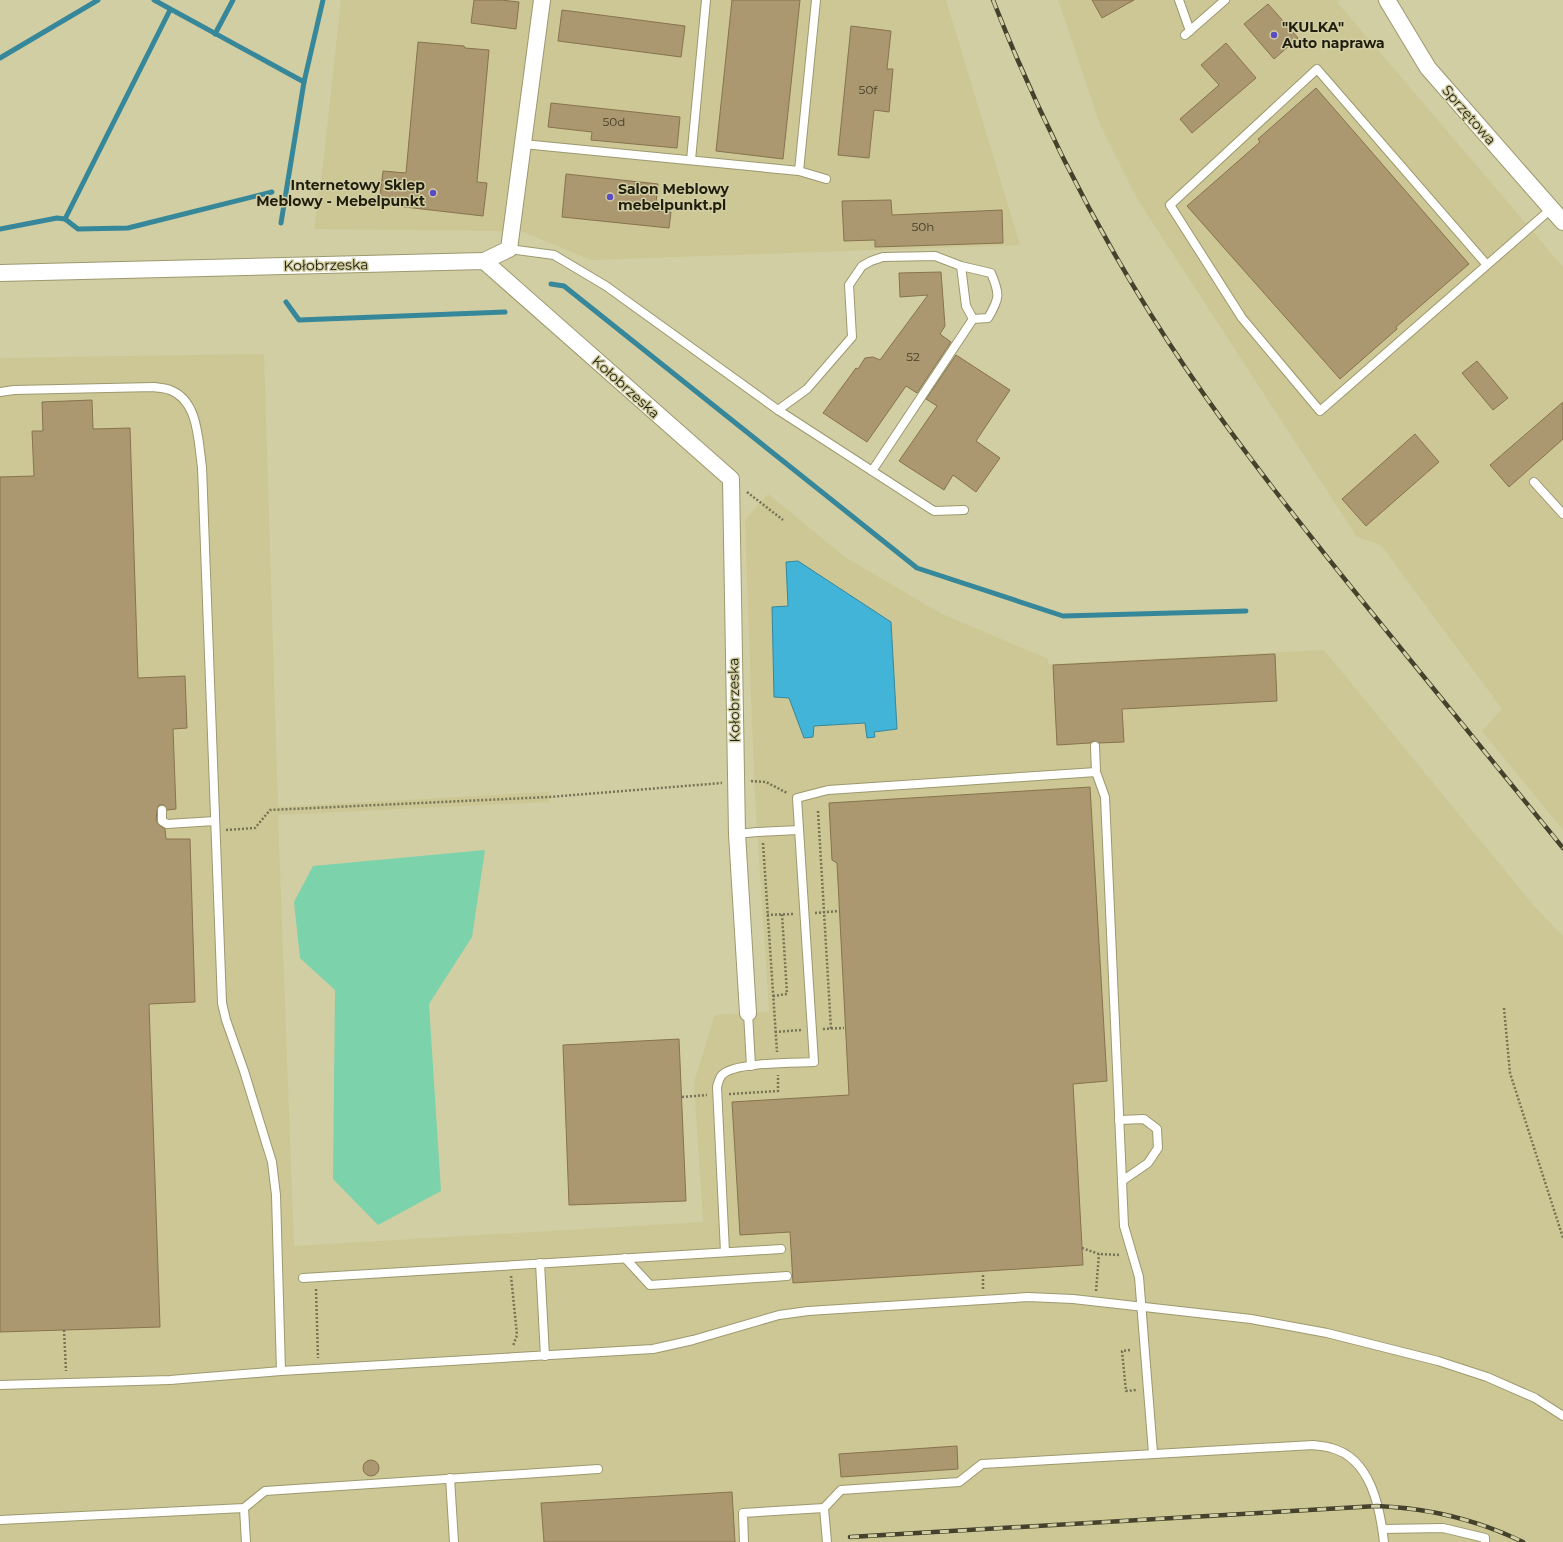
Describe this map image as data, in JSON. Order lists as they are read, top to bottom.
{
  "streets": {
    "street": ["Sprzętowa", "Kołobrzeska"]
  },
  "places": ["\"KULKA\" Auto naprawa", "Internetowy Sklep Meblowy - Mebelpunkt", "Salon Meblowy mebelpunkt.pl"],
  "house_numbers": [
    "50f",
    "50d",
    "50h",
    "52"
  ]
}
